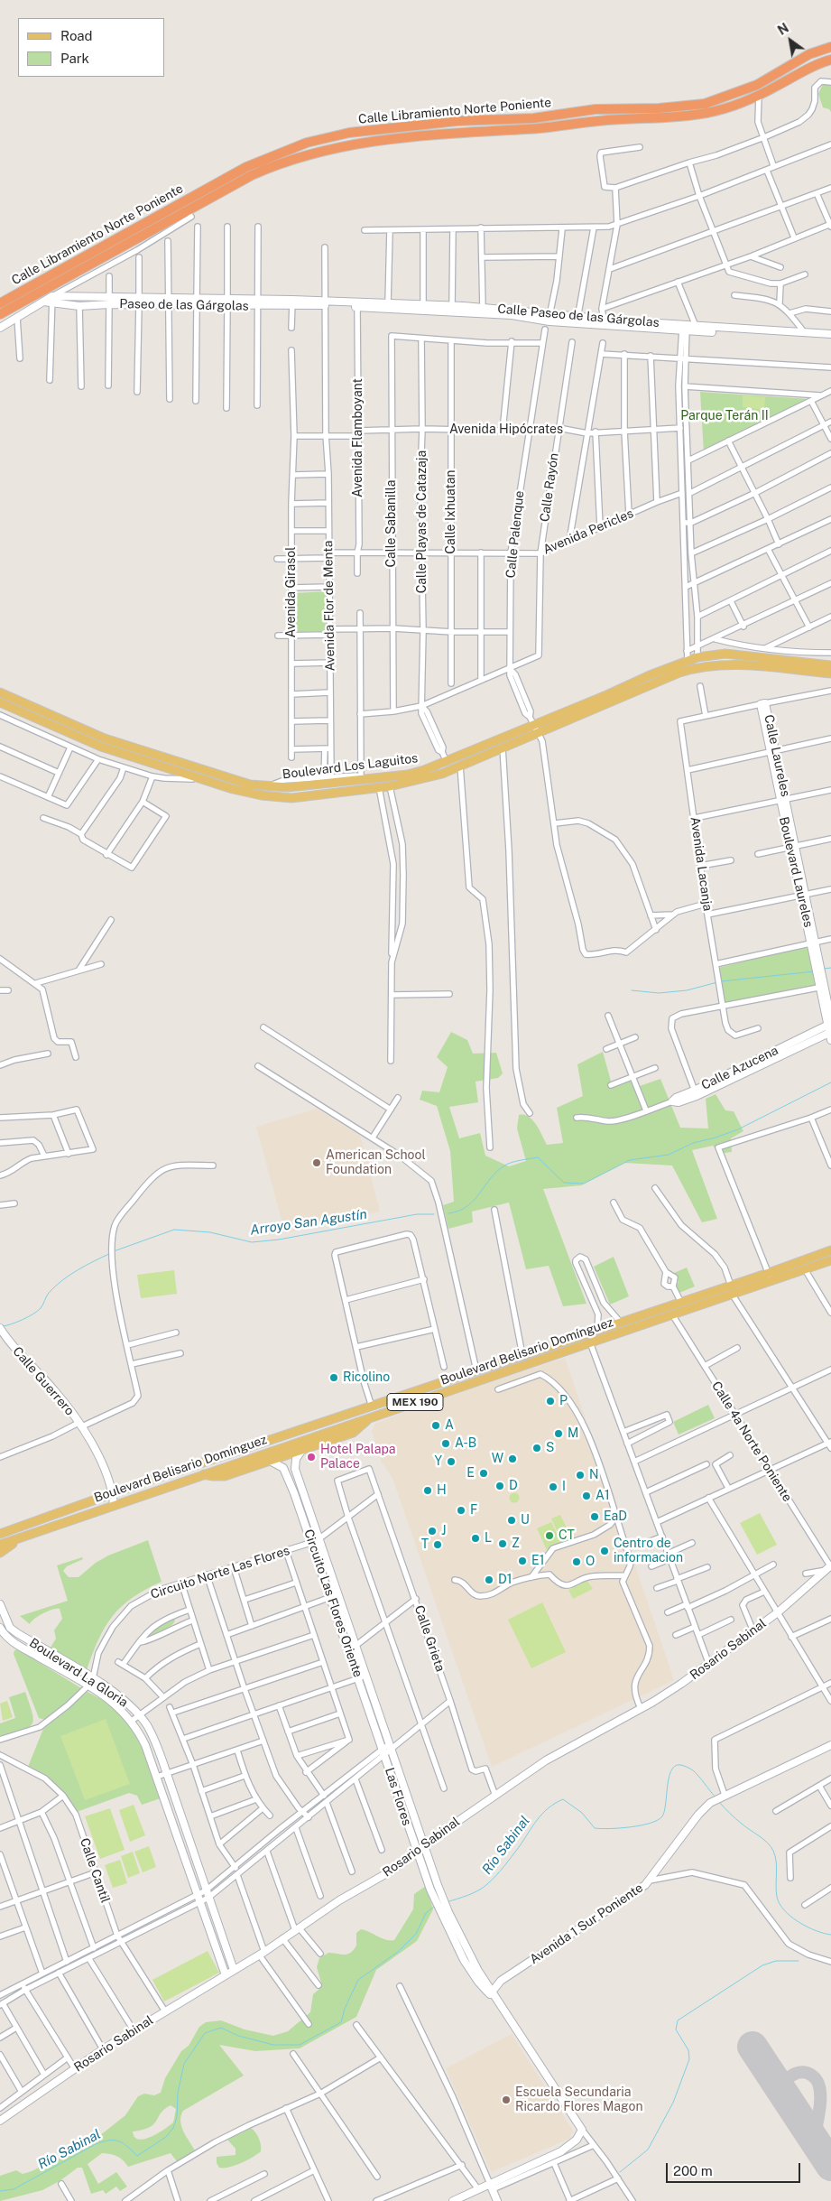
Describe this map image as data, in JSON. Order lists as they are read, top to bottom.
{
  "streets": {
    "highway": ["Calle Libramiento Norte Poniente"],
    "main road": ["Boulevard Los Laguitos", "Boulevard Belisario Domínguez", "MEX 190"],
    "street": [
      "Paseo de las Gárgolas",
      "Calle Paseo de las Gárgolas",
      "Avenida Hipócrates",
      "Avenida Flamboyant",
      "Calle Rayón",
      "Calle Ixhuatan",
      "Calle Playas de Catazaja",
      "Calle Sabanilla",
      "Avenida Pericles",
      "Calle Palenque",
      "Avenida Girasol",
      "Avenida Flor de Menta",
      "Avenida Lacanja",
      "Boulevard Laureles",
      "Calle Azucena",
      "Calle Guerrero",
      "Calle 4a Norte Poniente",
      "Circuito Norte Las Flores",
      "Circuito Las Flores Oriente",
      "Calle Grieta",
      "Rosario Sabinal",
      "Boulevard La Gloria",
      "Las Flores",
      "Calle Cantil",
      "Avenida 1 Sur Poniente"
    ]
  },
  "crossings": [
    ["Paseo de las Gárgolas", "Calle Paseo de las Gárgolas"],
    ["Paseo de las Gárgolas", "Avenida Flor de Menta"],
    ["Calle Paseo de las Gárgolas", "Avenida Flamboyant"],
    ["Calle Paseo de las Gárgolas", "Avenida Flor de Menta"],
    ["Avenida Hipócrates", "Avenida Flamboyant"],
    ["Avenida Hipócrates", "Calle Rayón"],
    ["Avenida Hipócrates", "Calle Ixhuatan"],
    ["Avenida Hipócrates", "Calle Playas de Catazaja"],
    ["Avenida Hipócrates", "Calle Sabanilla"],
    ["Avenida Hipócrates", "Calle Palenque"],
    ["Avenida Hipócrates", "Avenida Girasol"],
    ["Avenida Hipócrates", "Avenida Flor de Menta"],
    ["Avenida Flamboyant", "Avenida Pericles"],
    ["Calle Rayón", "Avenida Pericles"],
    ["Calle Rayón", "Calle Palenque"],
    ["Calle Ixhuatan", "Avenida Pericles"],
    ["Calle Playas de Catazaja", "Calle Sabanilla"],
    ["Calle Playas de Catazaja", "Avenida Pericles"],
    ["Calle Sabanilla", "Avenida Pericles"],
    ["Avenida Pericles", "Calle Palenque"],
    ["Avenida Pericles", "Avenida Girasol"],
    ["Avenida Pericles", "Avenida Flor de Menta"],
    ["Boulevard Laureles", "Calle Azucena"],
    ["Boulevard Belisario Domínguez", "Calle Guerrero"],
    ["Boulevard Belisario Domínguez", "Calle 4a Norte Poniente"],
    ["Calle 4a Norte Poniente", "Rosario Sabinal"],
    ["Circuito Norte Las Flores", "Circuito Las Flores Oriente"],
    ["Circuito Norte Las Flores", "Calle Grieta"],
    ["Circuito Norte Las Flores", "Boulevard La Gloria"],
    ["Circuito Las Flores Oriente", "Las Flores"],
    ["Calle Grieta", "Rosario Sabinal"],
    ["Rosario Sabinal", "Boulevard La Gloria"],
    ["Rosario Sabinal", "Las Flores"],
    ["Rosario Sabinal", "Calle Cantil"]
  ],
  "water": ["Arroyo San Agustín", "Río Sabinal"],
  "parks": ["Parque Terán II"],
  "places": [
    "American School Foundation",
    "Ricolino",
    "P",
    "A",
    "M",
    "A-B",
    "S",
    "Hotel Palapa Palace",
    "W",
    "Y",
    "E",
    "N",
    "D",
    "I",
    "H",
    "A1",
    "F",
    "EaD",
    "U",
    "J",
    "CT",
    "L",
    "Z",
    "T",
    "Centro de informacion",
    "E1",
    "O",
    "D1",
    "Escuela Secundaria Ricardo Flores Magon"
  ],
  "legend": ["Road", "Park"],
  "scale_bar": "200 m",
  "north": "top left"
}
